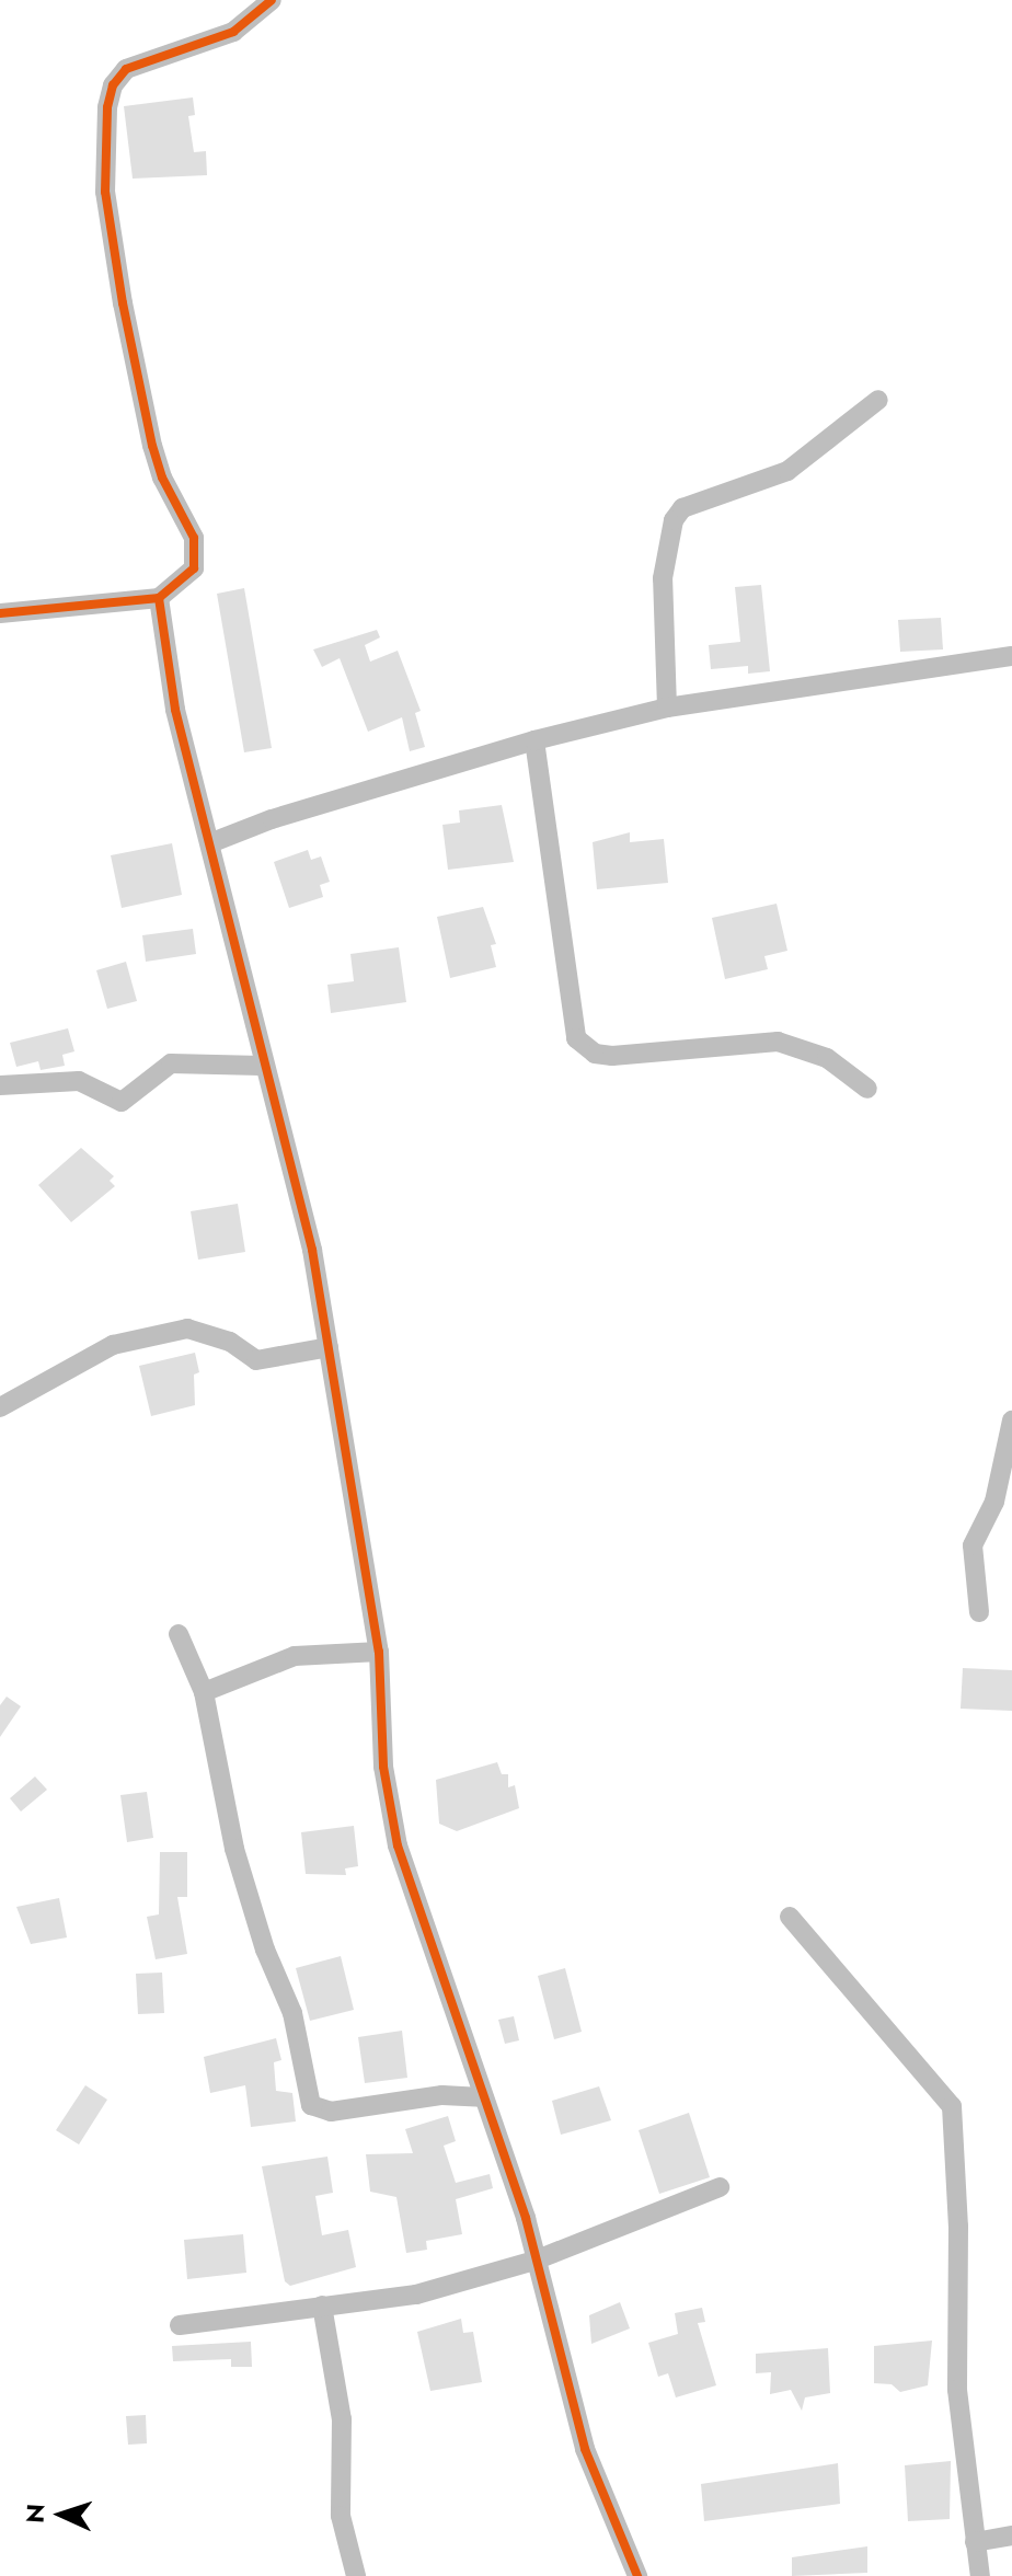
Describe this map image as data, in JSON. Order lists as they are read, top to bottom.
{
  "north": "left"
}
